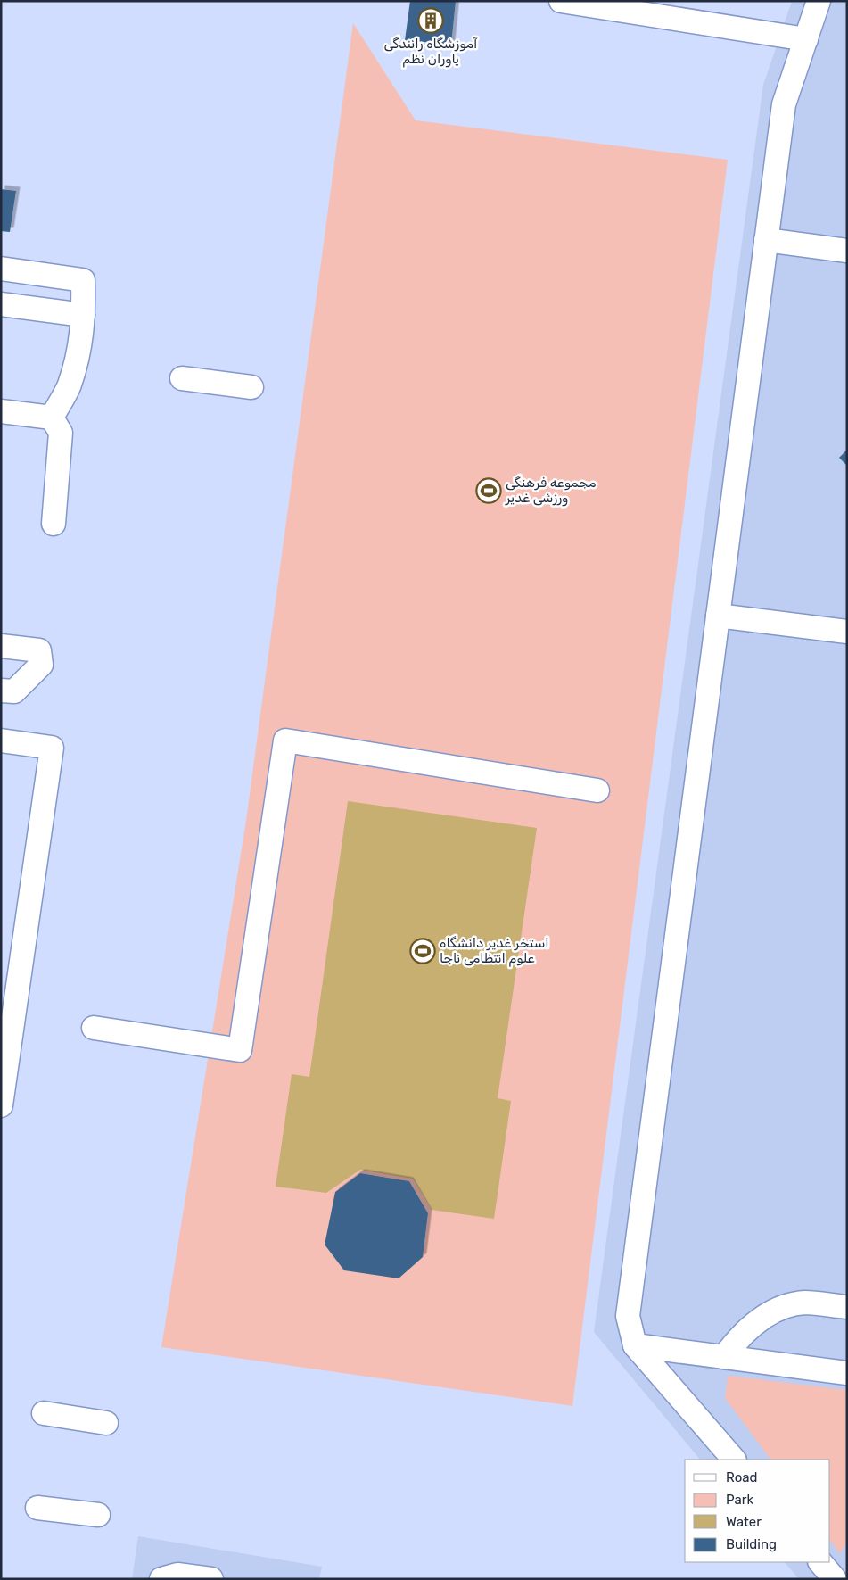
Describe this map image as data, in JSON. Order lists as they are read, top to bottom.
{
  "places": {
    "building": ["آموزشگاه رانندگی یاوران نظم"],
    "sports": ["مجموعه فرهنگی ورزشی غدیر", "استخر غدیر دانشگاه علوم انتظامی ناجا"]
  },
  "legend": [
    "Road",
    "Park",
    "Water",
    "Building"
  ]
}
